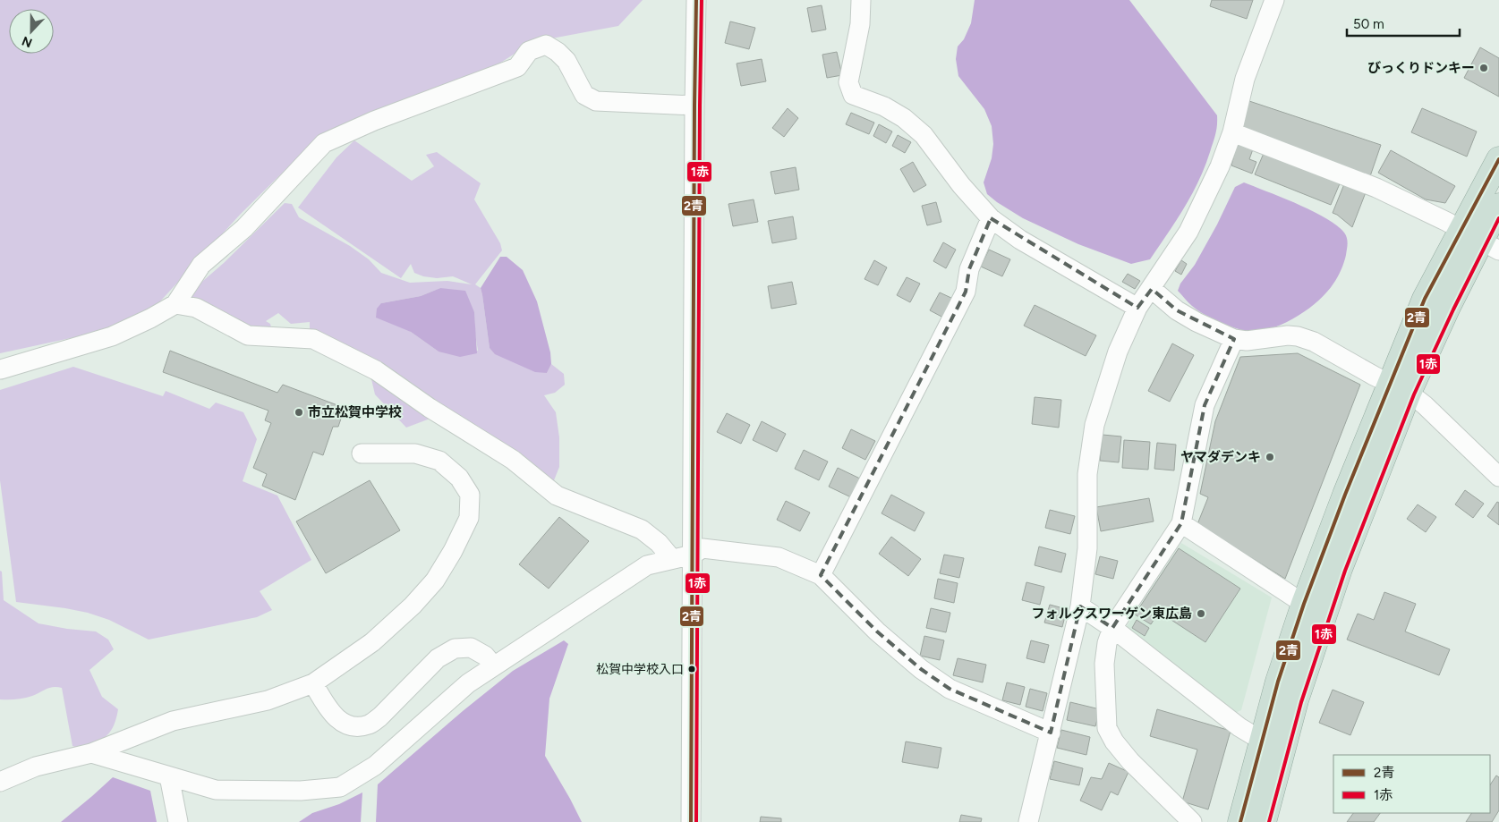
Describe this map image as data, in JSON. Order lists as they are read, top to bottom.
{
  "places": [
    "びっくりドンキー",
    "市立松賀中学校",
    "ヤマダデンキ",
    "フォルクスワーゲン東広島",
    "松賀中学校入口"
  ],
  "lines": ["transit line 2青", "transit line 1赤"],
  "legend": ["2青", "1赤"],
  "scale_bar": "50 m",
  "north": "bottom"
}
